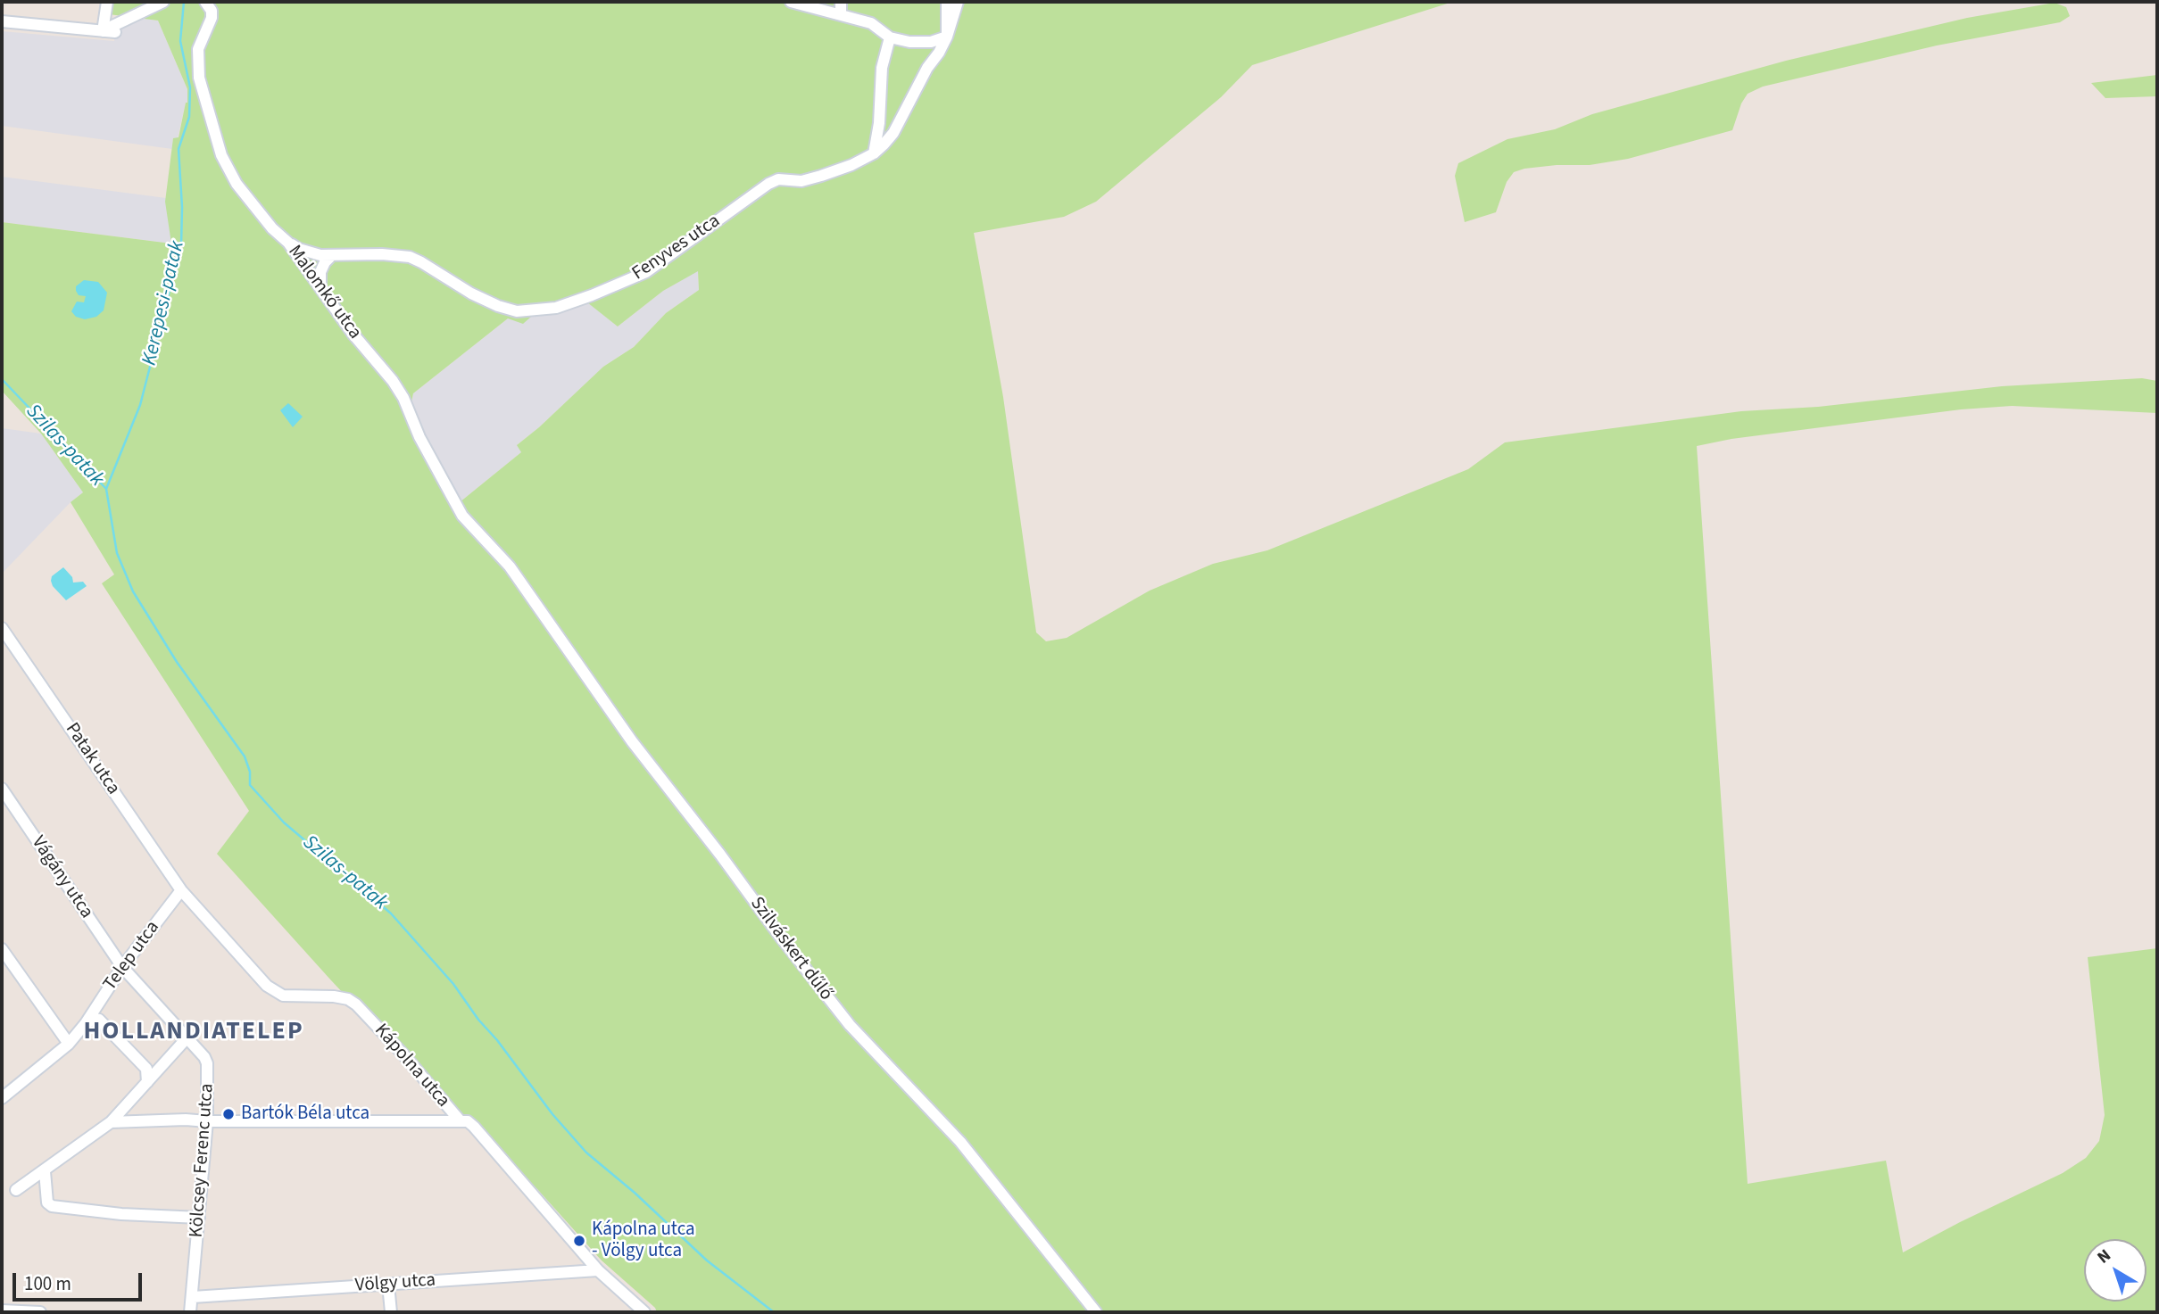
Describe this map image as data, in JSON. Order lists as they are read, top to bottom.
{
  "streets": {
    "street": [
      "Fenyves utca",
      "Malomkő utca",
      "Patak utca",
      "Vágány utca",
      "Szilváskert dűlő",
      "Telep utca",
      "Kápolna utca",
      "Kölcsey Ferenc utca",
      "Völgy utca"
    ]
  },
  "crossings": [
    ["Fenyves utca", "Malomkő utca"],
    ["Malomkő utca", "Szilváskert dűlő"],
    ["Patak utca", "Telep utca"],
    ["Patak utca", "Kápolna utca"],
    ["Vágány utca", "Telep utca"],
    ["Vágány utca", "Kölcsey Ferenc utca"],
    ["Telep utca", "Kápolna utca"],
    ["Telep utca", "Kölcsey Ferenc utca"],
    ["Kápolna utca", "Völgy utca"],
    ["Kölcsey Ferenc utca", "Völgy utca"]
  ],
  "districts": ["HOLLANDIATELEP"],
  "water": ["Kerepesi-patak", "Szilas-patak"],
  "places": ["Bartók Béla utca", "Kápolna utca - Völgy utca"],
  "scale_bar": "100 m",
  "north": "top left"
}
